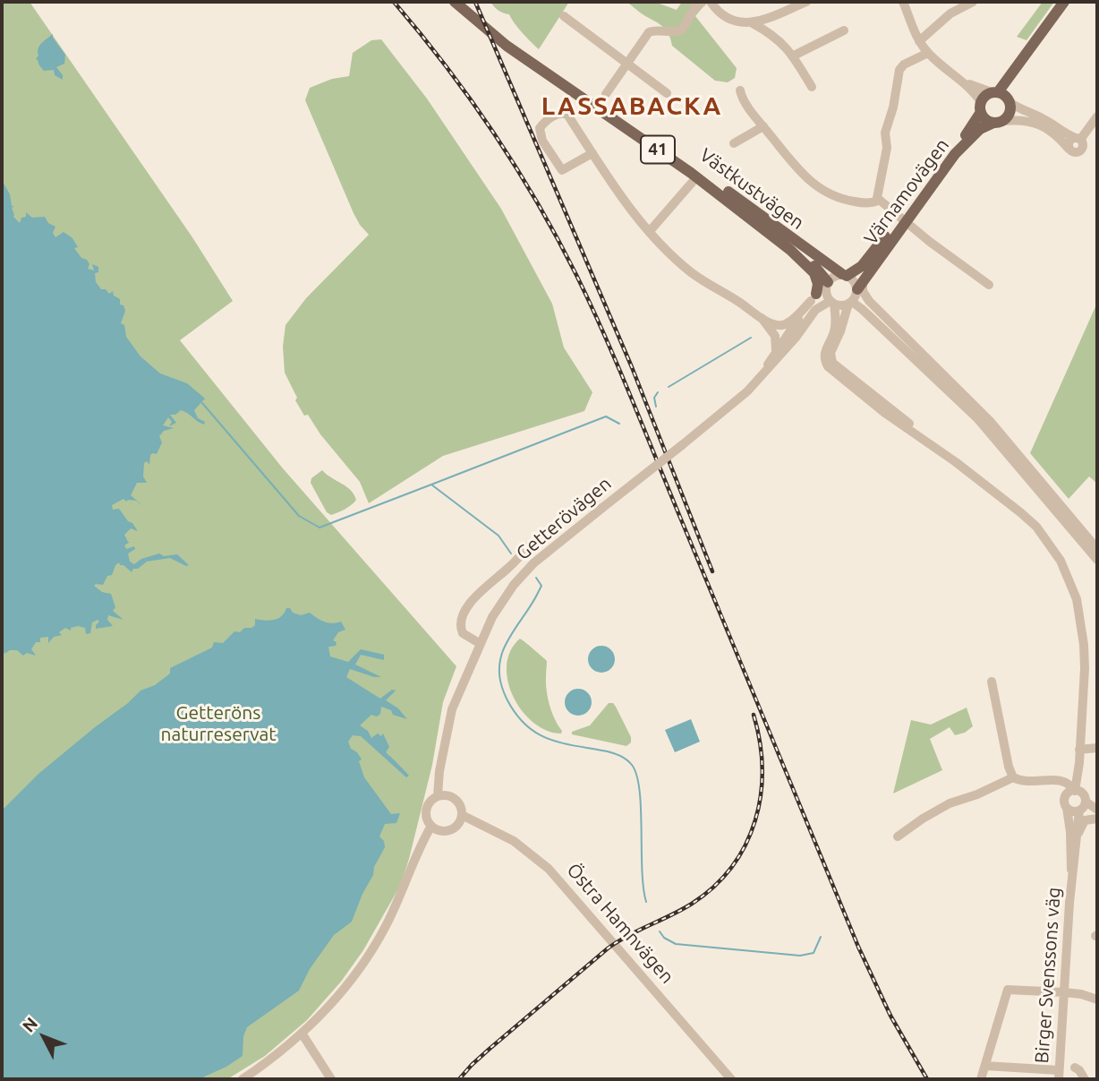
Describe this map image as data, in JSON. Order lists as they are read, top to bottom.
{
  "streets": {
    "main road": ["41", "Västkustvägen", "Värnamovägen"],
    "street": ["Getterövägen", "Östra Hamnvägen", "Birger Svenssons väg"]
  },
  "crossings": [
    ["41", "Västkustvägen"],
    ["41", "Värnamovägen"],
    ["41", "Getterövägen"],
    ["41", "Birger Svenssons väg"],
    ["Västkustvägen", "Värnamovägen"],
    ["Västkustvägen", "Getterövägen"],
    ["Västkustvägen", "Birger Svenssons väg"],
    ["Värnamovägen", "Getterövägen"],
    ["Värnamovägen", "Birger Svenssons väg"],
    ["Getterövägen", "Östra Hamnvägen"],
    ["Getterövägen", "Birger Svenssons väg"]
  ],
  "districts": ["LASSABACKA"],
  "parks": ["Getteröns naturreservat"],
  "north": "top left"
}
